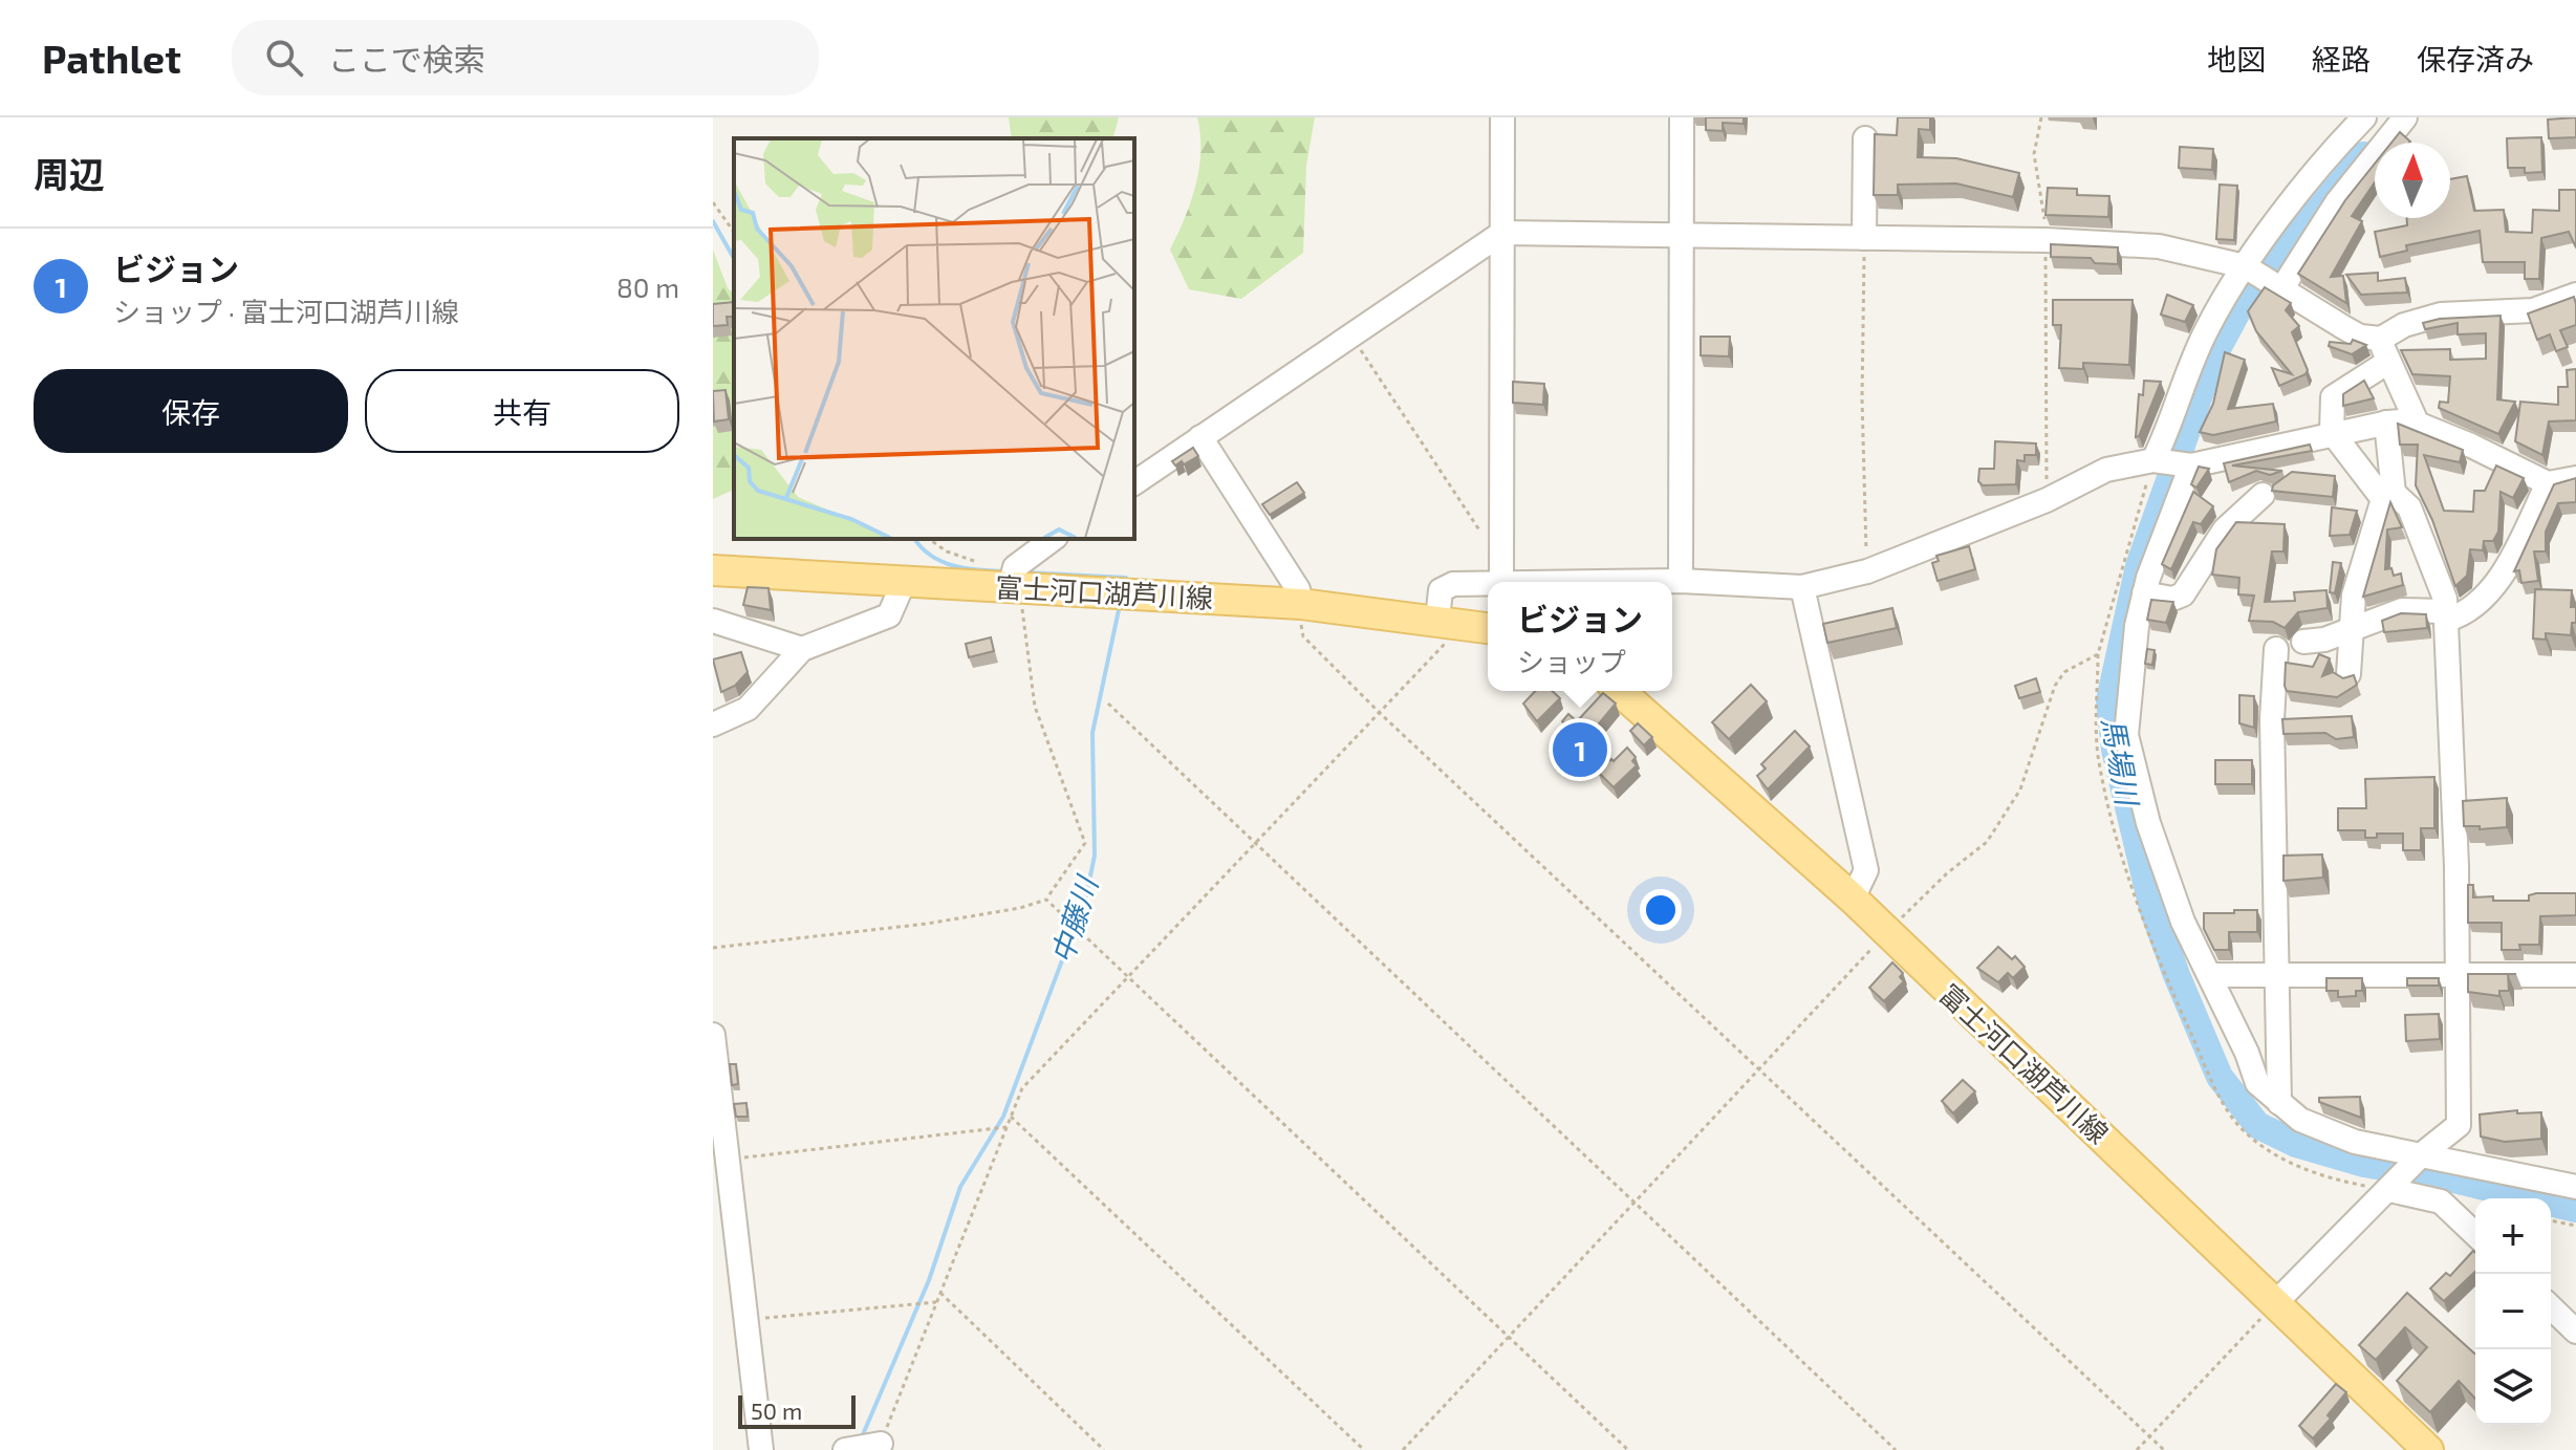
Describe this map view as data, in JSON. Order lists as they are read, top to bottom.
{
  "streets": {
    "main road": ["富士河口湖芦川線"]
  },
  "water": ["馬場川", "中藤川"],
  "scale_bar": "50 m",
  "north": "top",
  "page": {
    "header": "Pathlet",
    "search": "ここで検索",
    "nav": ["地図", "経路", "保存済み"],
    "heading": "周辺",
    "list": [
      {
        "mark": "1",
        "name": "ビジョン",
        "note": "ショップ · 富士河口湖芦川線",
        "value": "80 m"
      }
    ],
    "buttons": ["保存", "共有"],
    "popup": ["ビジョン", "ショップ"],
    "pins": "1",
    "map_buttons": ["+", "−"],
    "scale": "50 m"
  }
}
